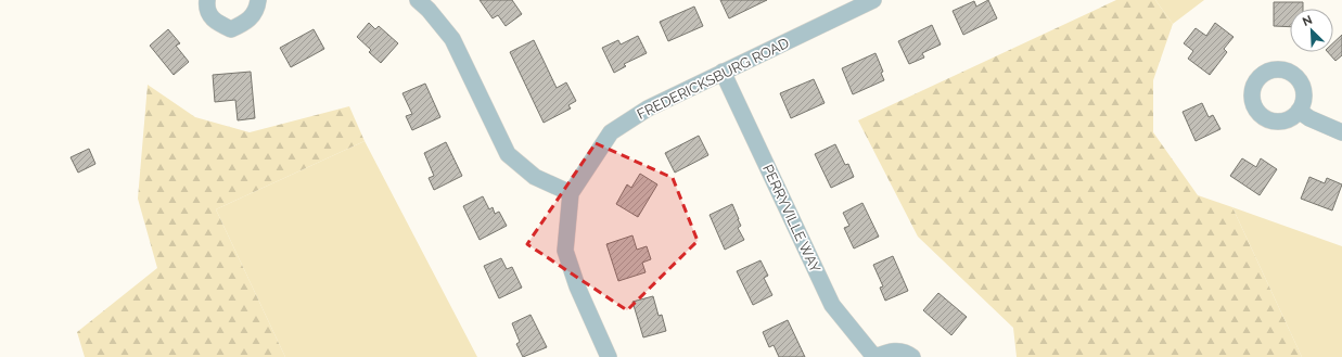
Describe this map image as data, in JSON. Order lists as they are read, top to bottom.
{
  "streets": {
    "street": ["FREDERICKSBURG ROAD", "PERRYVILLE WAY"]
  },
  "crossings": [
    ["FREDERICKSBURG ROAD", "PERRYVILLE WAY"]
  ],
  "north": "top left"
}
